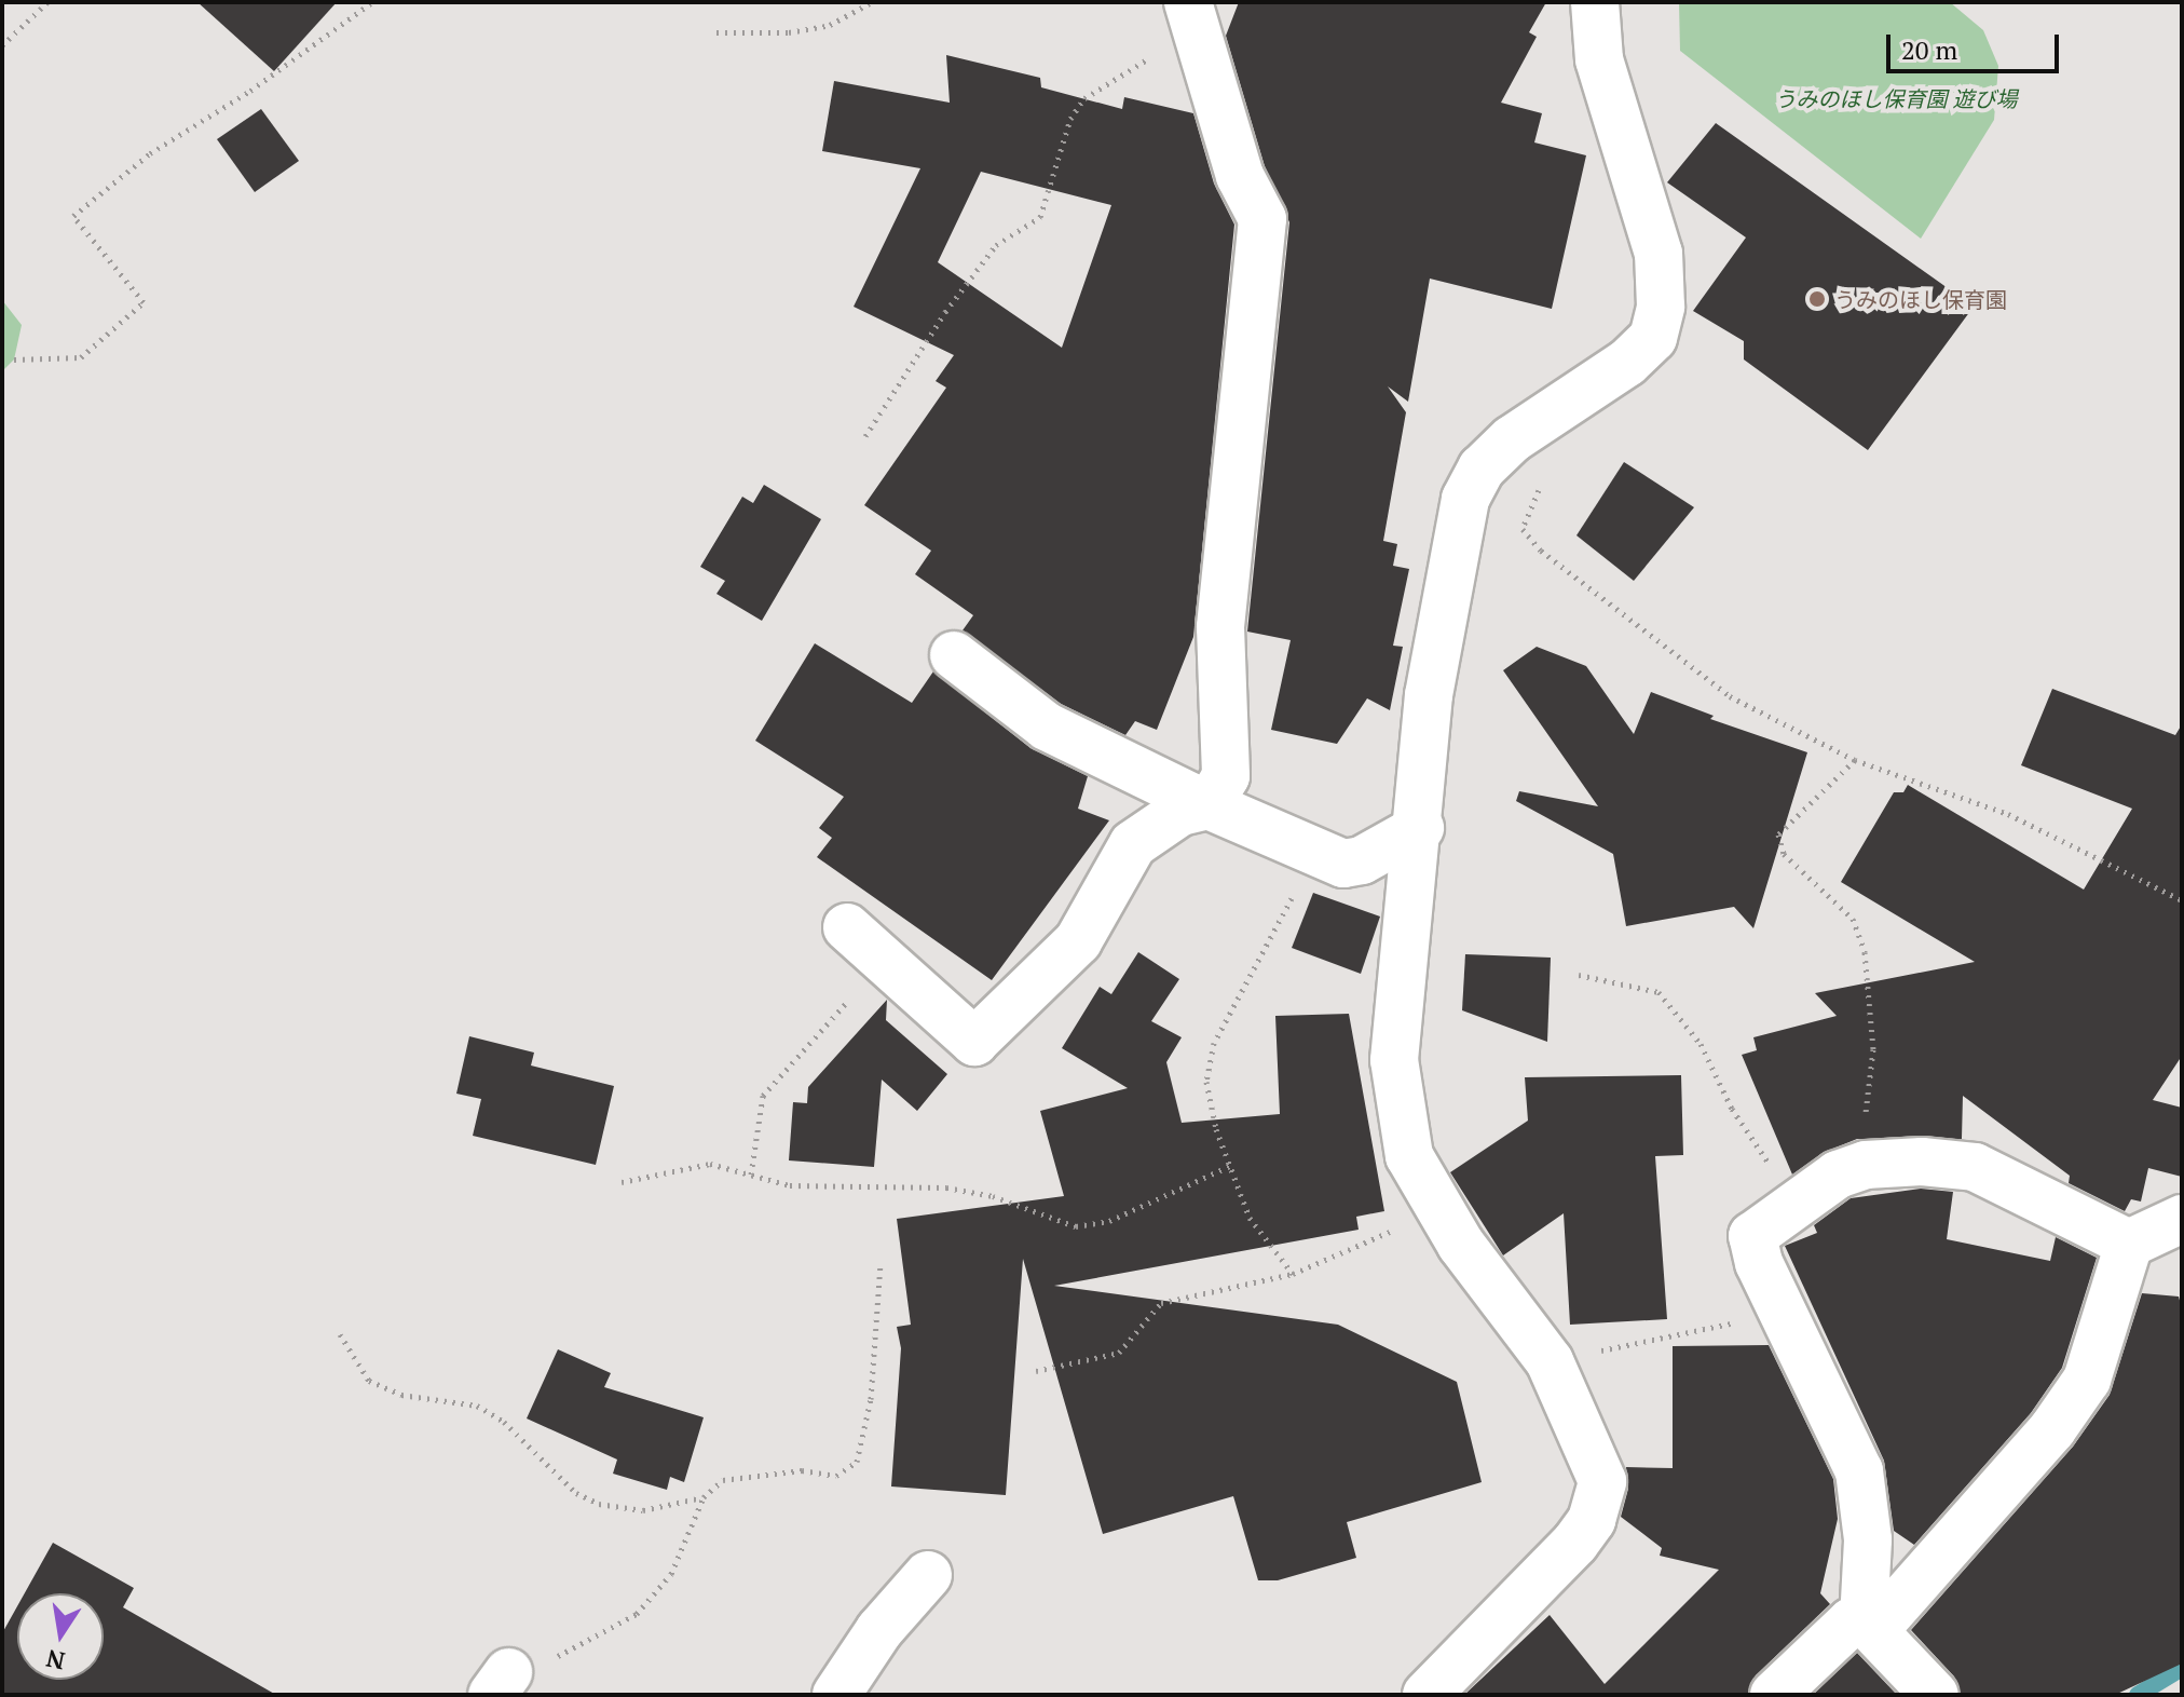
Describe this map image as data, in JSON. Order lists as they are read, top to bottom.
{
  "parks": ["うみのほし保育園 遊び場"],
  "places": ["うみのほし保育園"],
  "scale_bar": "20 m",
  "north": "bottom"
}
